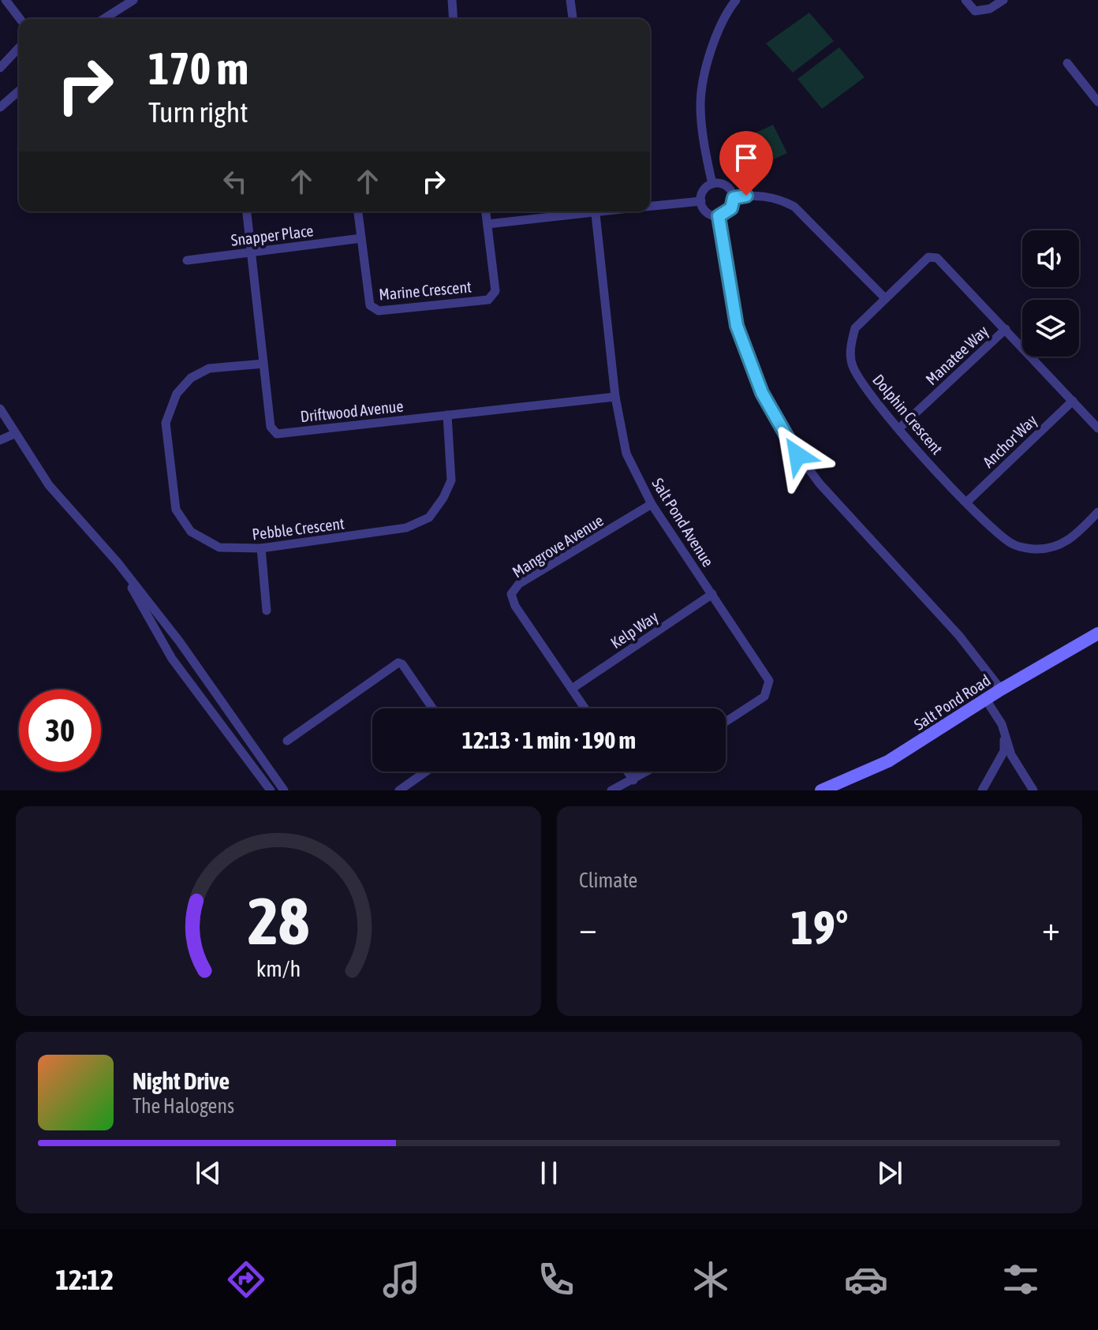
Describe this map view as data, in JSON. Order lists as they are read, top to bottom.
{
  "streets": {
    "street": [
      "Snapper Place",
      "Marine Crescent",
      "Manatee Way",
      "Driftwood Avenue",
      "Dolphin Crescent",
      "Anchor Way",
      "Salt Pond Avenue",
      "Pebble Crescent",
      "Mangrove Avenue",
      "Kelp Way",
      "Salt Pond Road"
    ]
  },
  "crossings": [
    ["Snapper Place", "Marine Crescent"],
    ["Snapper Place", "Driftwood Avenue"],
    ["Manatee Way", "Dolphin Crescent"],
    ["Driftwood Avenue", "Salt Pond Avenue"],
    ["Driftwood Avenue", "Pebble Crescent"],
    ["Dolphin Crescent", "Anchor Way"],
    ["Salt Pond Avenue", "Mangrove Avenue"],
    ["Salt Pond Avenue", "Kelp Way"],
    ["Mangrove Avenue", "Kelp Way"]
  ],
  "page": {
    "turn": ["170 m", "Turn right"],
    "limit": "30",
    "trip": "12:13 · 1 min · 190 m",
    "tile": "Climate",
    "heat": ["−", "19°", "+"],
    "song": ["Night Drive", "The Halogens"],
    "tabs": "12:12",
    "gauge": ["28", "km/h"]
  }
}
